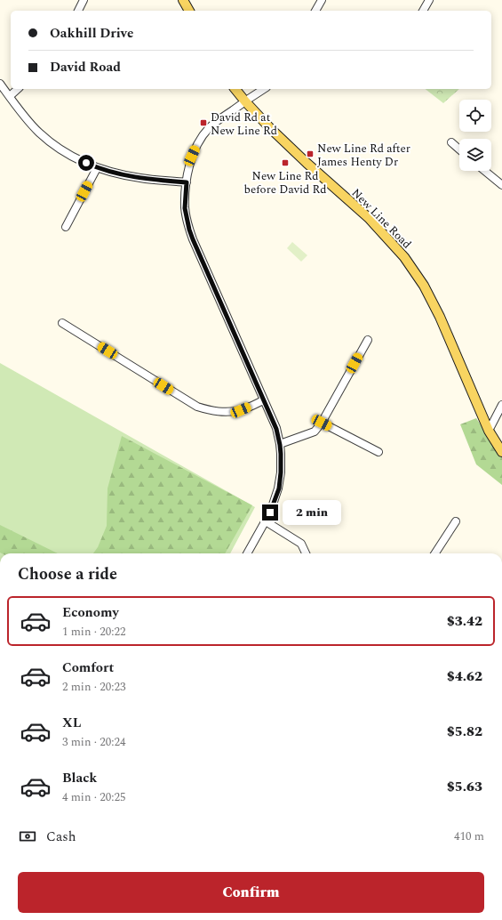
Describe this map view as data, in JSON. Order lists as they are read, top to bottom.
{
  "streets": {
    "main road": ["New Line Road"]
  },
  "places": {
    "transit": ["David Rd at New Line Rd", "New Line Rd after James Henty Dr", "New Line Rd before David Rd"]
  },
  "page": {
    "banner": ["Oakhill Drive", "David Road"],
    "bubble": "2 min",
    "heading": "Choose a ride",
    "list": [
      {
        "name": "Economy",
        "note": "1 min · 20:22",
        "value": "$3.42"
      },
      {
        "name": "Comfort",
        "note": "2 min · 20:23",
        "value": "$4.62"
      },
      {
        "name": "XL",
        "note": "3 min · 20:24",
        "value": "$5.82"
      },
      {
        "name": "Black",
        "note": "4 min · 20:25",
        "value": "$5.63"
      }
    ],
    "pay": ["Cash", "410 m"],
    "buttons": "Confirm"
  }
}
